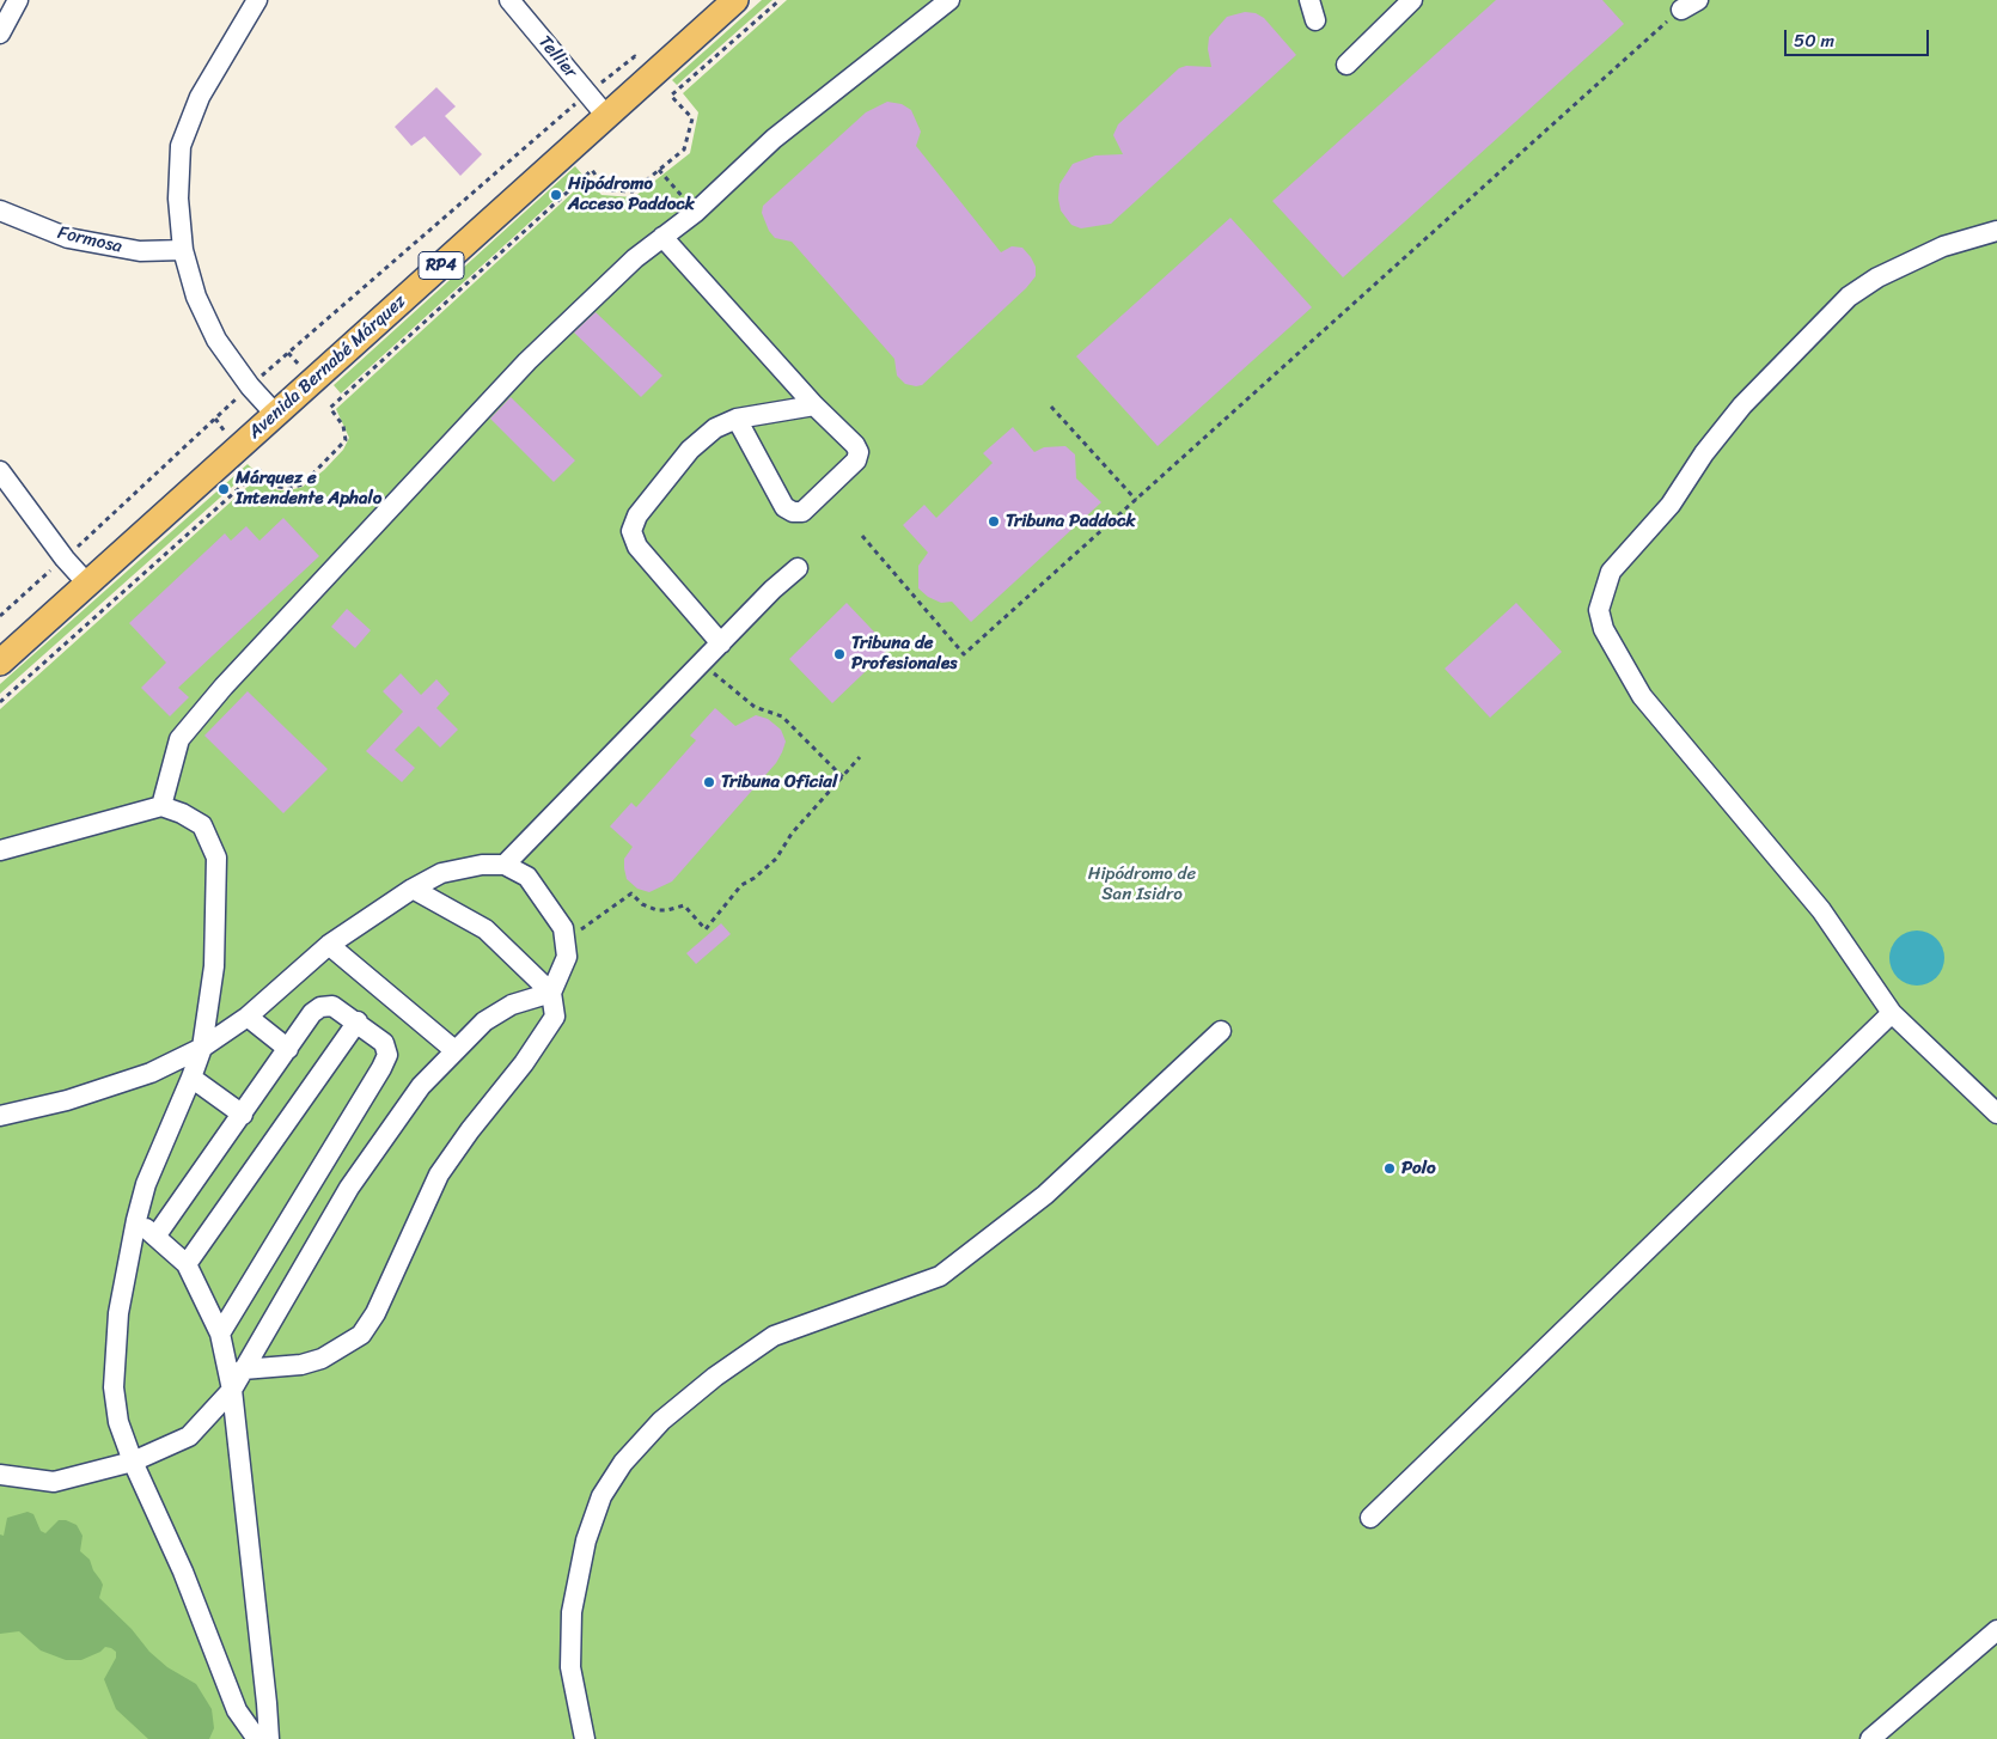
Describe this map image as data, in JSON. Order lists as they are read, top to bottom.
{
  "streets": {
    "main road": ["RP4", "Avenida Bernabé Márquez"],
    "street": ["Tellier", "Formosa"]
  },
  "crossings": [
    ["Tellier", "Avenida Bernabé Márquez"]
  ],
  "parks": ["Hipódromo de San Isidro"],
  "places": [
    "Hipódromo Acceso Paddock",
    "Márquez e Intendente Aphalo",
    "Tribuna Paddock",
    "Tribuna de Profesionales",
    "Tribuna Oficial",
    "Polo"
  ],
  "scale_bar": "50 m"
}
